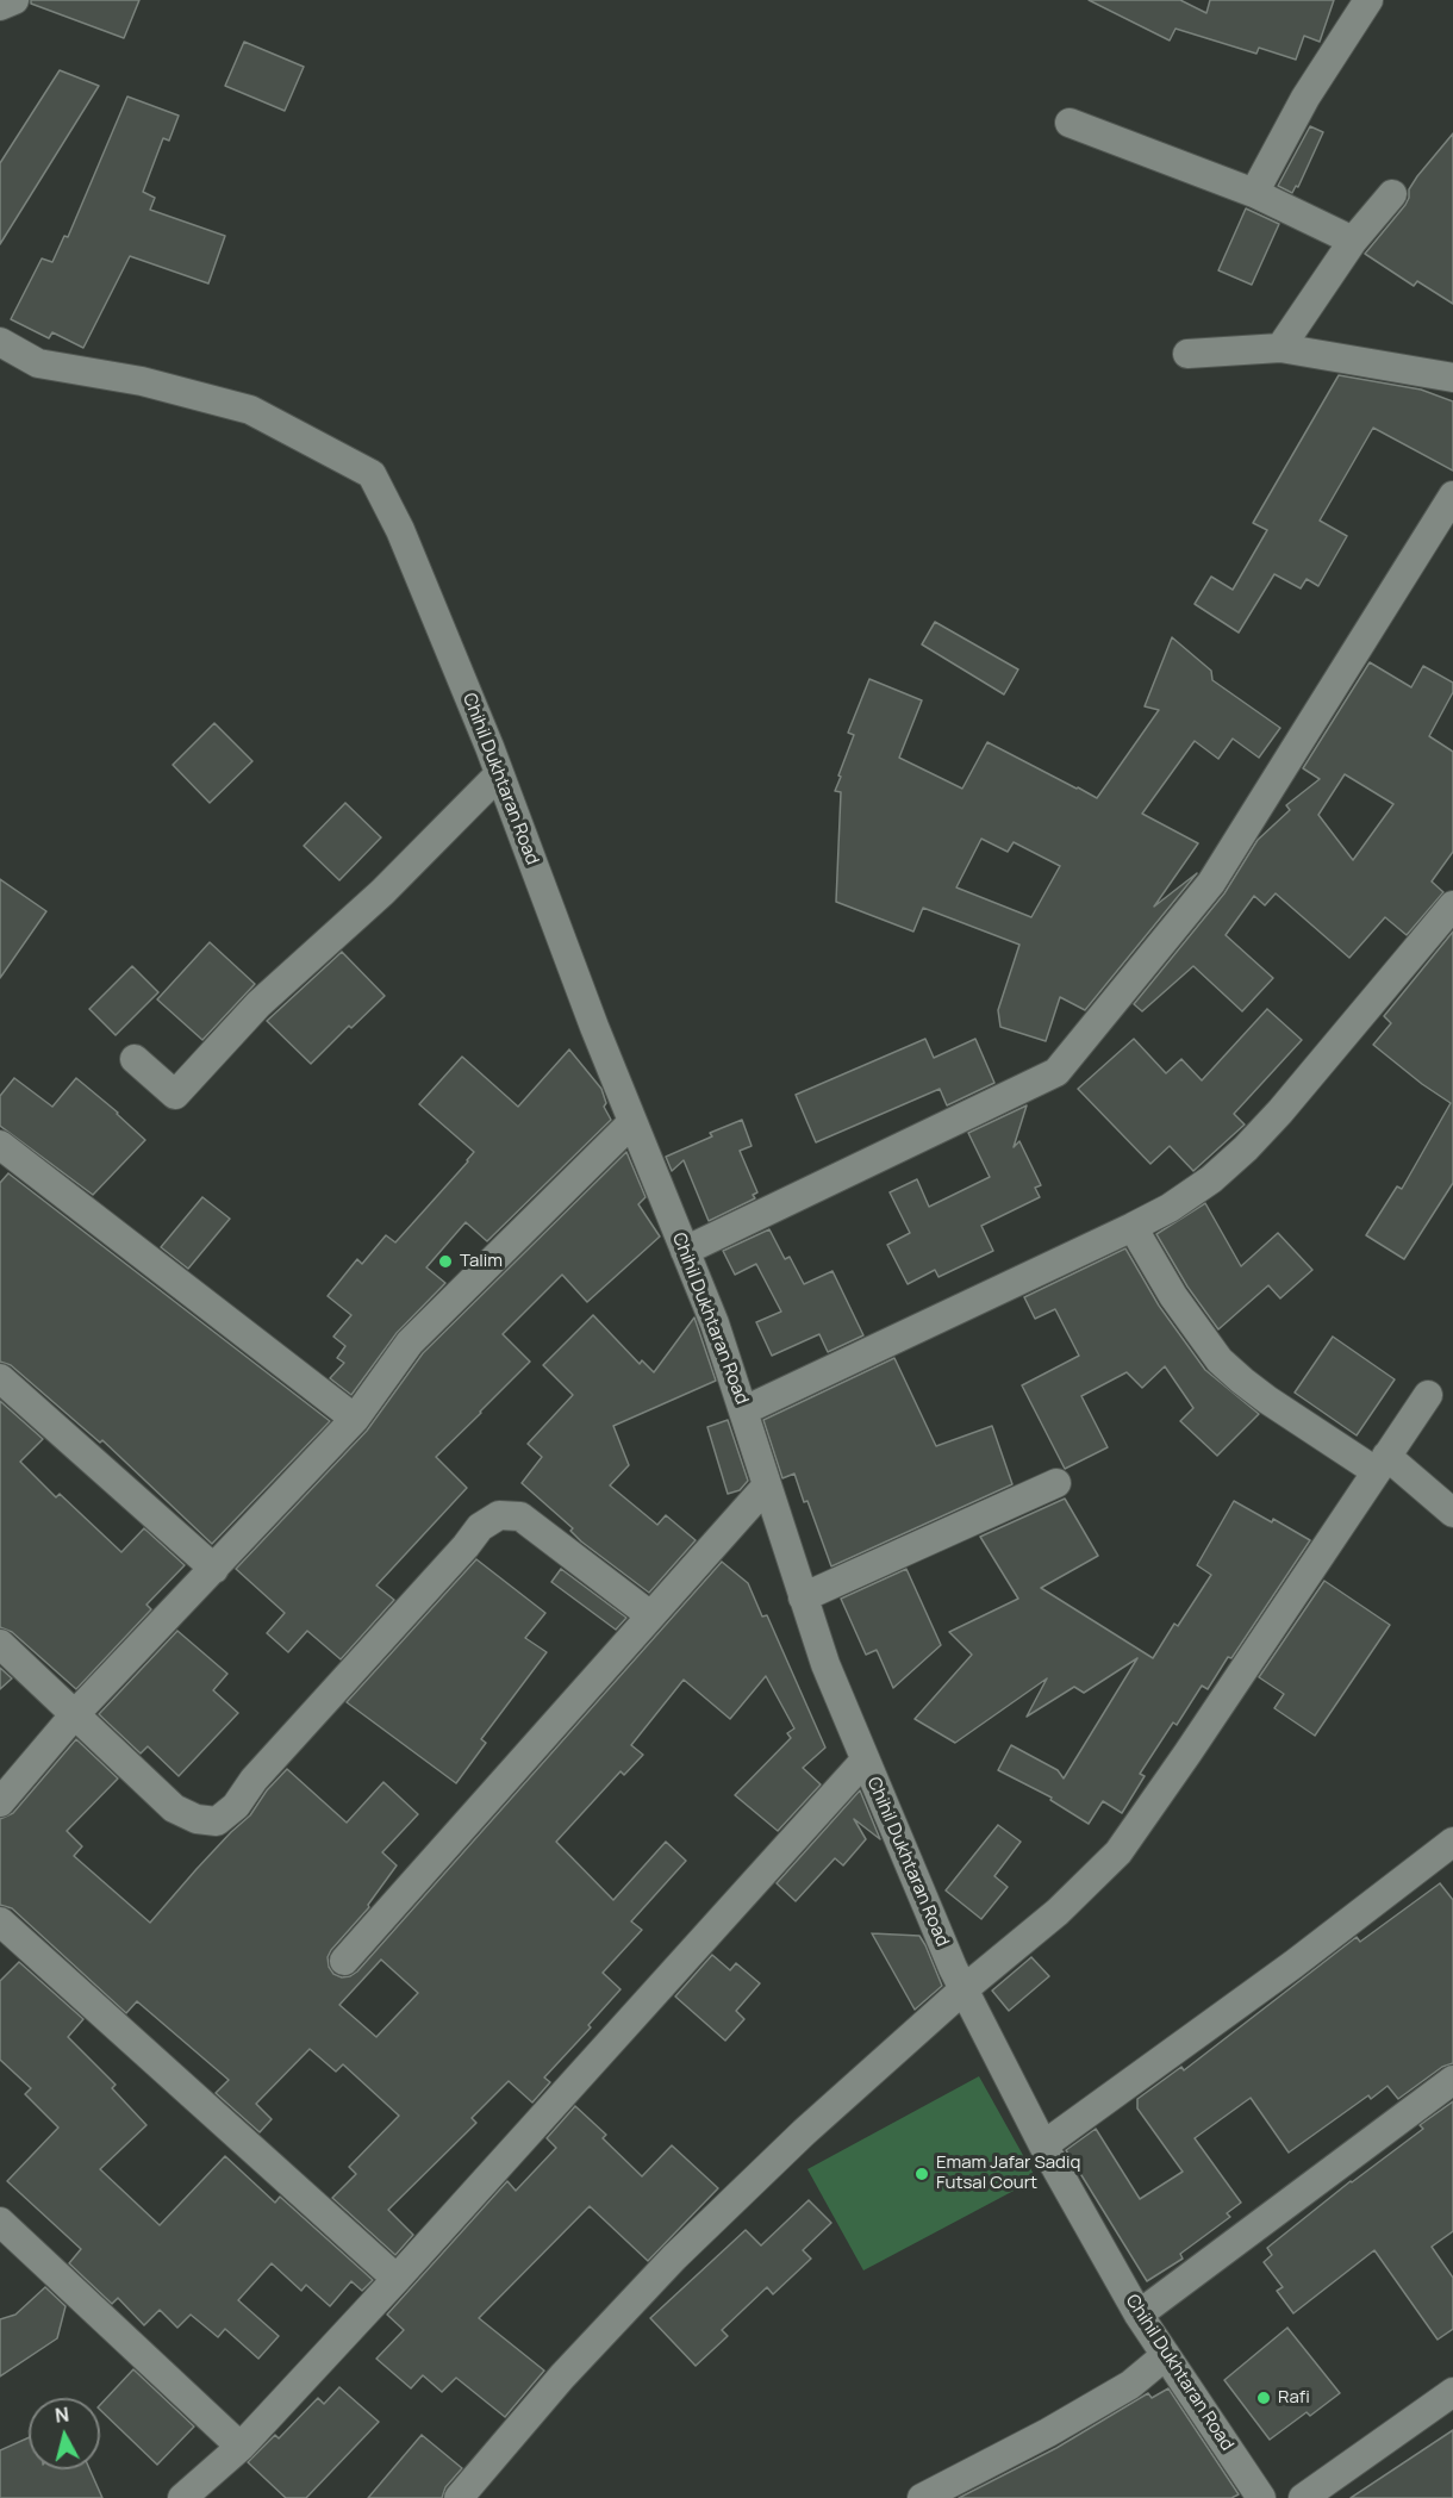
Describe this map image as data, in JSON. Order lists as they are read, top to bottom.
{
  "streets": {
    "street": ["Chihil Dukhtaran Road"]
  },
  "places": ["Talim", "Emam Jafar Sadiq Futsal Court", "Rafi"],
  "north": "top"
}
